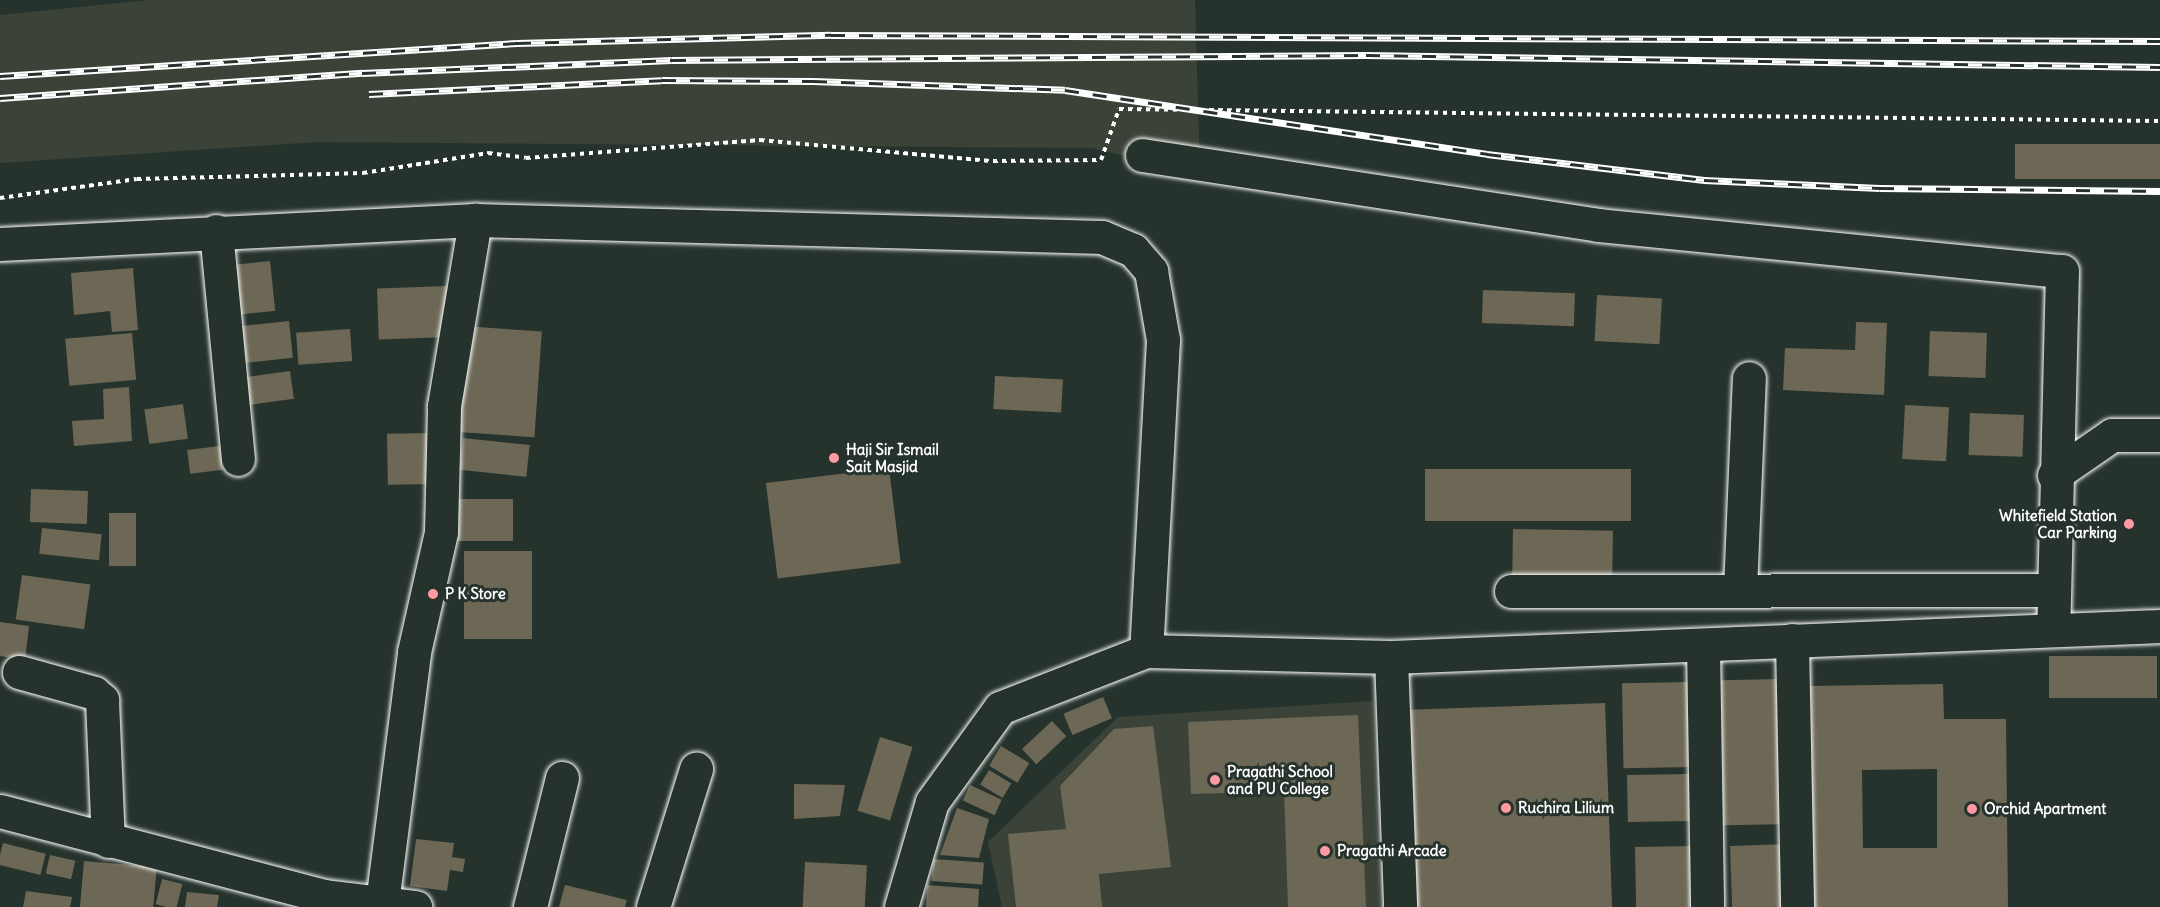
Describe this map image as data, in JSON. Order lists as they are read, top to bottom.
{
  "places": [
    "Haji Sir Ismail Sait Masjid",
    "Whitefield Station Car Parking",
    "P K Store",
    "Pragathi School and PU College",
    "Ruchira Lilium",
    "Orchid Apartment",
    "Pragathi Arcade"
  ]
}
